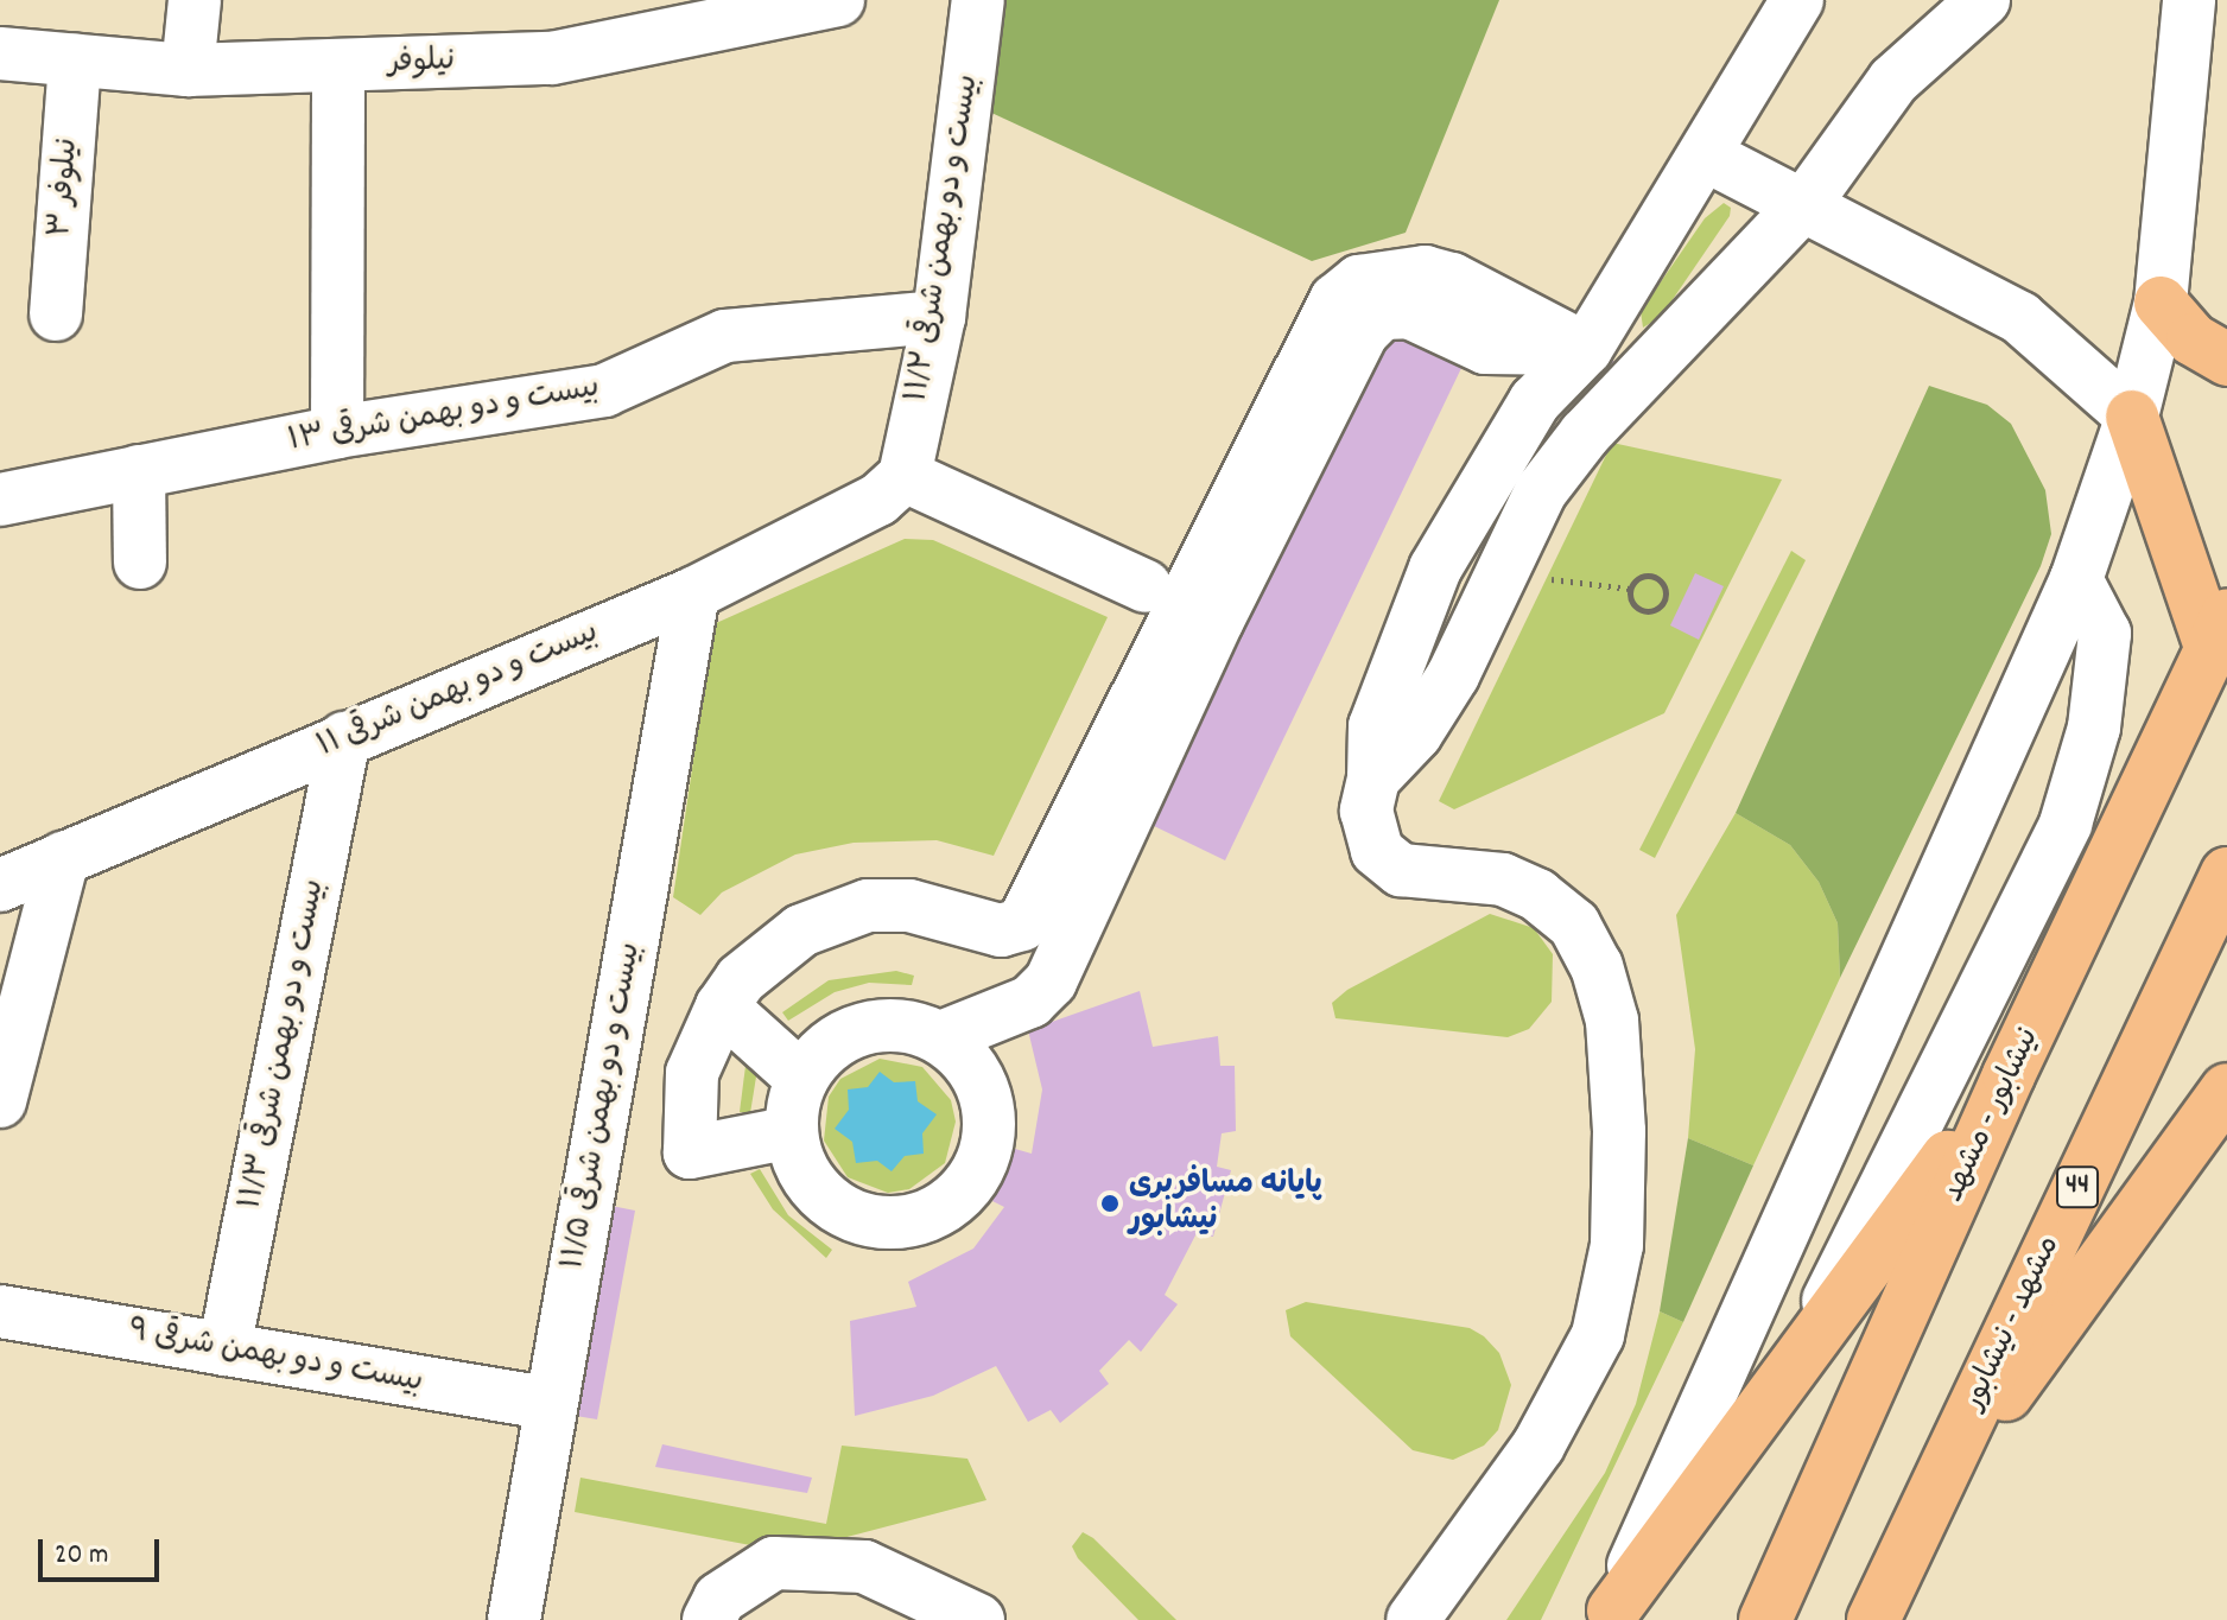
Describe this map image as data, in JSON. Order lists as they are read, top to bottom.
{
  "streets": {
    "highway": ["نیشابور - مشهد", "44", "مشهد - نیشابور"],
    "street": [
      "نیلوفر",
      "نیلوفر ۳",
      "بیست و دو بهمن شرقی ۱۱/۲",
      "بیست و دو بهمن شرقی ۱۳",
      "بیست و دو بهمن شرقی ۱۱",
      "بیست و دو بهمن شرقی ۱۱/۳",
      "بیست و دو بهمن شرقی ۱۱/۵",
      "بیست و دو بهمن شرقی ۹"
    ]
  },
  "crossings": [
    ["نیلوفر", "نیلوفر ۳"],
    ["بیست و دو بهمن شرقی ۱۱/۲", "بیست و دو بهمن شرقی ۱۳"],
    ["بیست و دو بهمن شرقی ۱۱/۲", "بیست و دو بهمن شرقی ۱۱"],
    ["بیست و دو بهمن شرقی ۱۱", "بیست و دو بهمن شرقی ۱۱/۳"],
    ["بیست و دو بهمن شرقی ۱۱", "بیست و دو بهمن شرقی ۱۱/۵"],
    ["بیست و دو بهمن شرقی ۱۱/۳", "بیست و دو بهمن شرقی ۹"],
    ["بیست و دو بهمن شرقی ۱۱/۵", "بیست و دو بهمن شرقی ۹"]
  ],
  "places": ["پایانه مسافربری نیشابور"],
  "scale_bar": "20 m"
}
